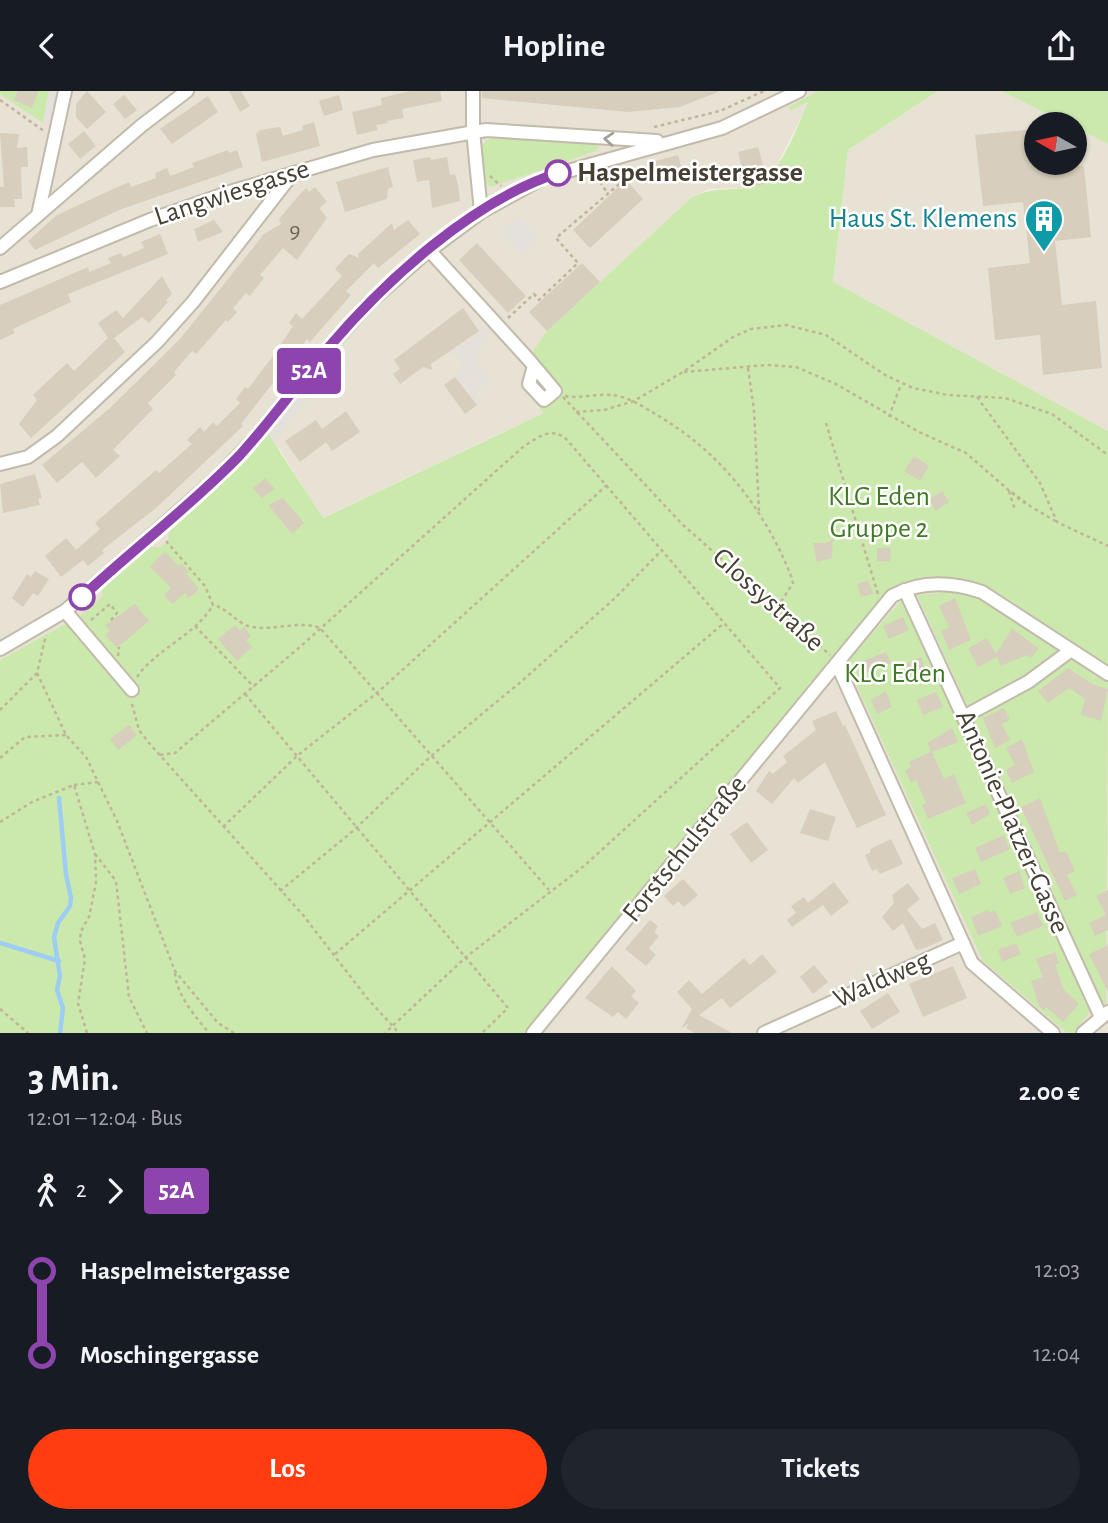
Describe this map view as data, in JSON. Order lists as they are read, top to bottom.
{
  "streets": {
    "street": [
      "Langwiesgasse",
      "Glossystraße",
      "Antonie-Platzer-Gasse",
      "Forstschulstraße",
      "Waldweg"
    ]
  },
  "crossings": [
    ["Glossystraße", "Forstschulstraße"],
    ["Glossystraße", "Waldweg"],
    ["Antonie-Platzer-Gasse", "Forstschulstraße"]
  ],
  "parks": ["KLG Eden Gruppe 2", "KLG Eden"],
  "places": {
    "other": ["Haspelmeistergasse"],
    "building": ["Haus St. Klemens"]
  },
  "lines": ["bus line 52A"],
  "house_numbers": ["9"],
  "north": "left",
  "page": {
    "header": "Hopline",
    "on_map": "52A",
    "heading": ["3 Min.", "12:01 – 12:04 · Bus", "2.00 €"],
    "legs": ["2", "52A"],
    "list": [
      {
        "name": "Haspelmeistergasse",
        "value": "12:03"
      },
      {
        "name": "Moschingergasse",
        "value": "12:04"
      }
    ],
    "buttons": ["Los", "Tickets"]
  }
}
